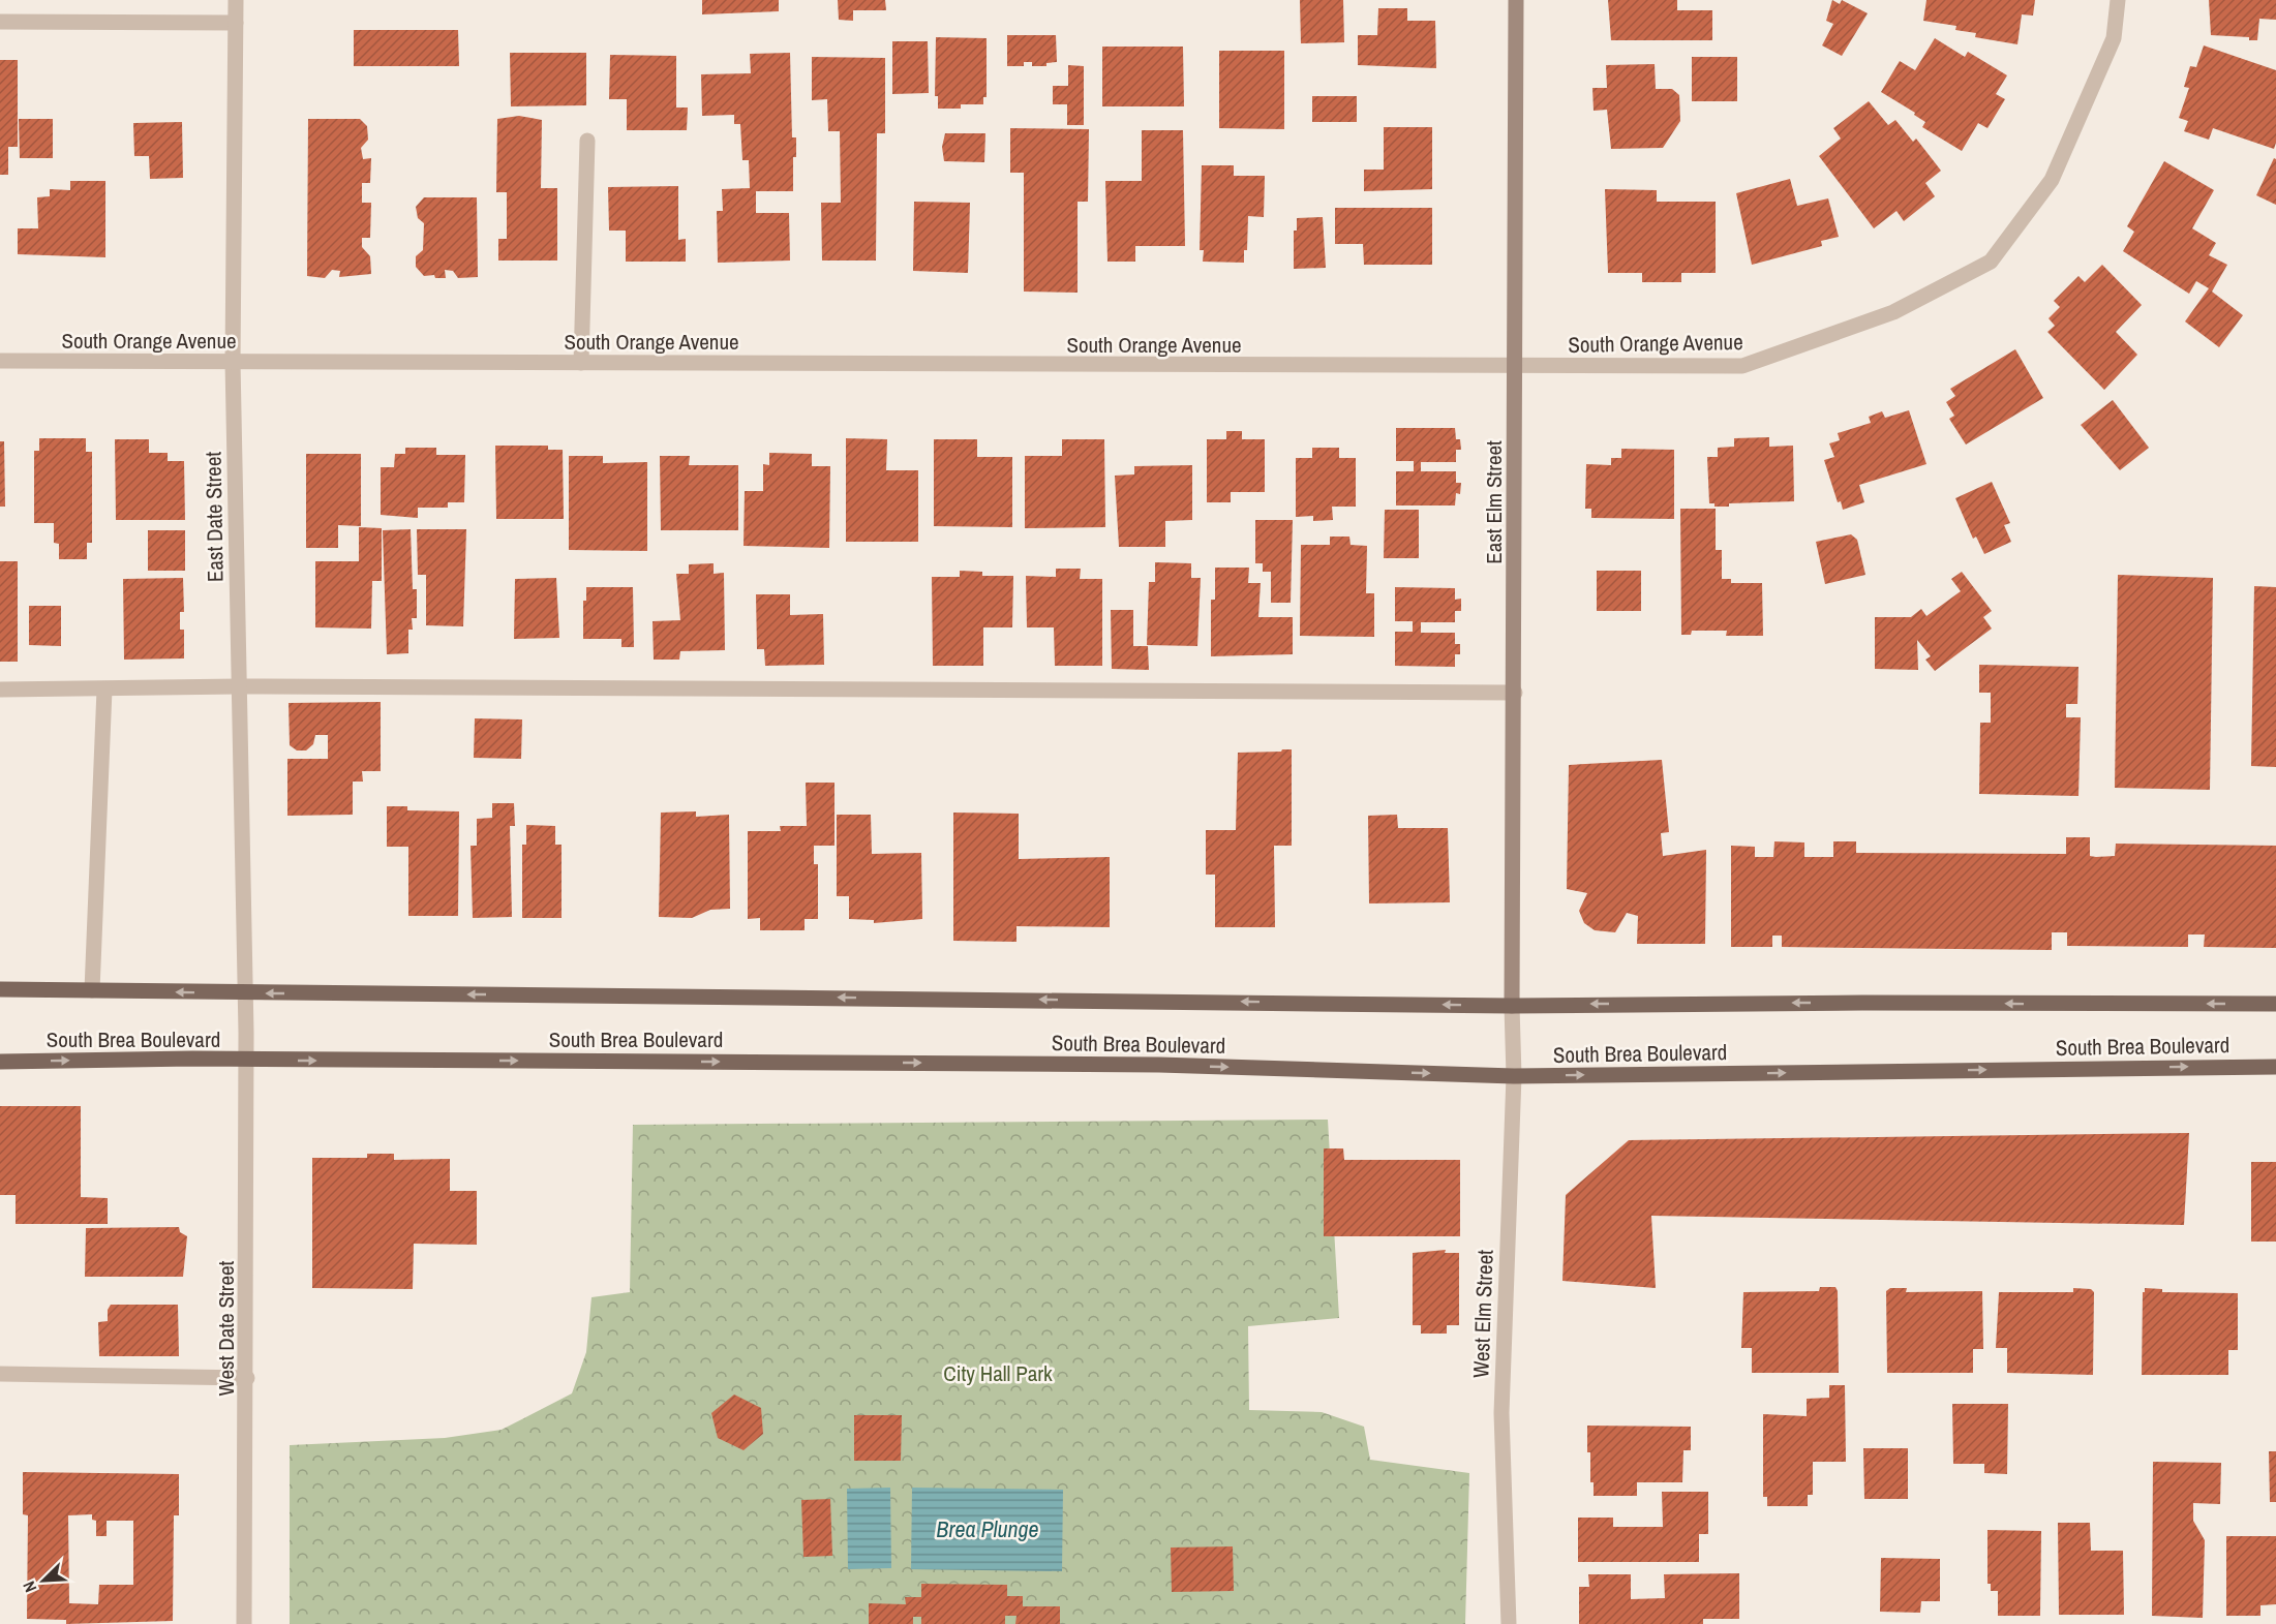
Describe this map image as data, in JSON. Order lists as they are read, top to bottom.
{
  "streets": {
    "main road": ["South Brea Boulevard"],
    "street": [
      "South Orange Avenue",
      "East Elm Street",
      "East Date Street",
      "West Elm Street",
      "West Date Street"
    ]
  },
  "crossings": [
    ["South Orange Avenue", "East Elm Street"],
    ["South Orange Avenue", "East Date Street"],
    ["East Elm Street", "South Brea Boulevard"],
    ["East Elm Street", "West Elm Street"],
    ["East Date Street", "South Brea Boulevard"],
    ["East Date Street", "West Date Street"],
    ["South Brea Boulevard", "West Elm Street"],
    ["South Brea Boulevard", "West Date Street"]
  ],
  "water": ["Brea Plunge"],
  "parks": ["City Hall Park"],
  "north": "bottom left"
}
